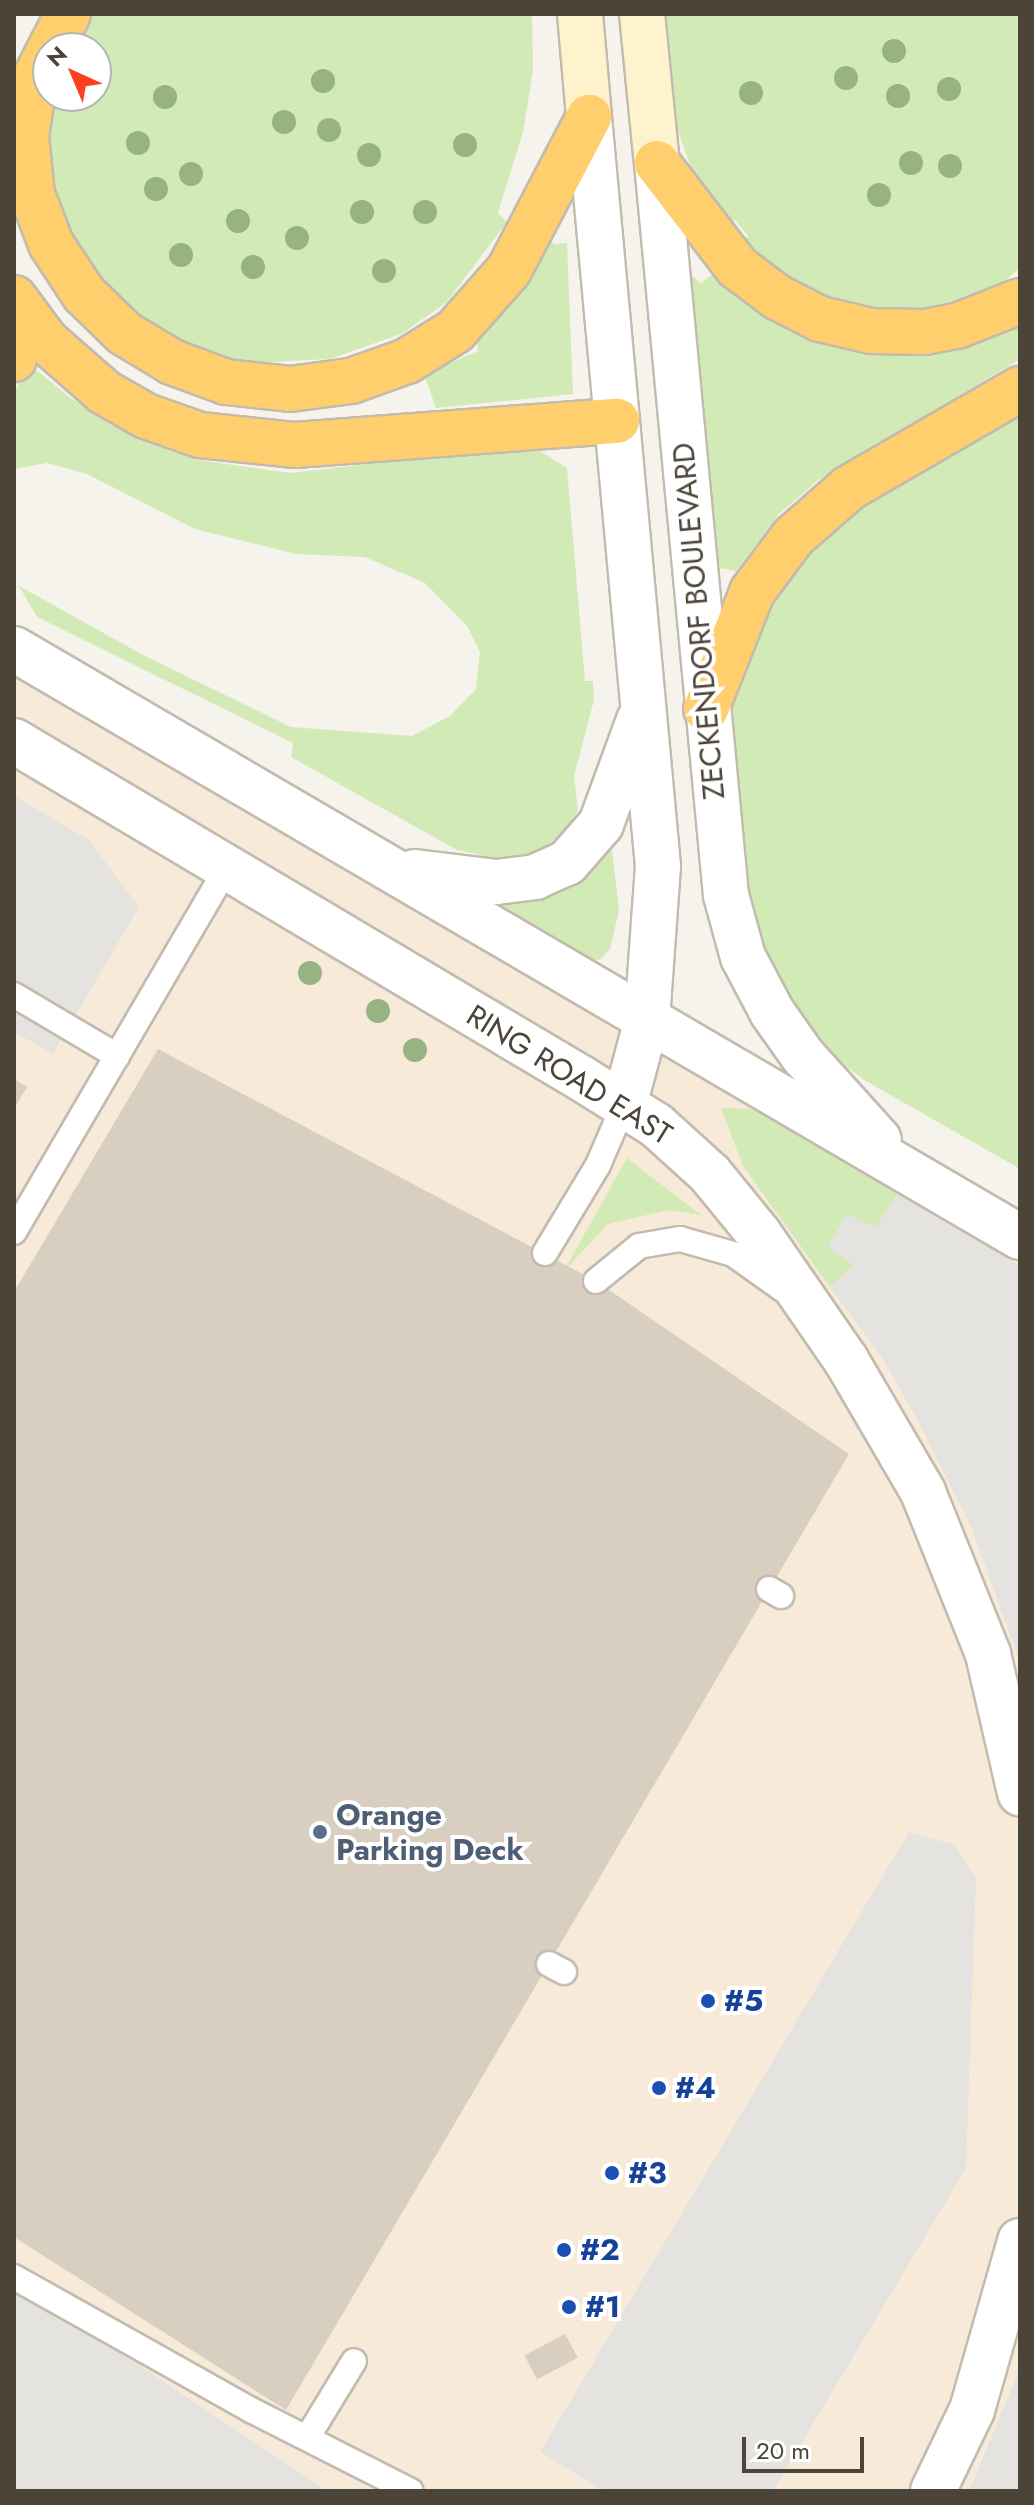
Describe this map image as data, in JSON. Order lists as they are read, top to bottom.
{
  "streets": {
    "main road": ["ZECKENDORF BOULEVARD"],
    "street": ["RING ROAD EAST"]
  },
  "crossings": [
    ["ZECKENDORF BOULEVARD", "RING ROAD EAST"]
  ],
  "places": [
    "Orange Parking Deck",
    "#5",
    "#4",
    "#3",
    "#2",
    "#1"
  ],
  "scale_bar": "20 m",
  "north": "top left"
}
